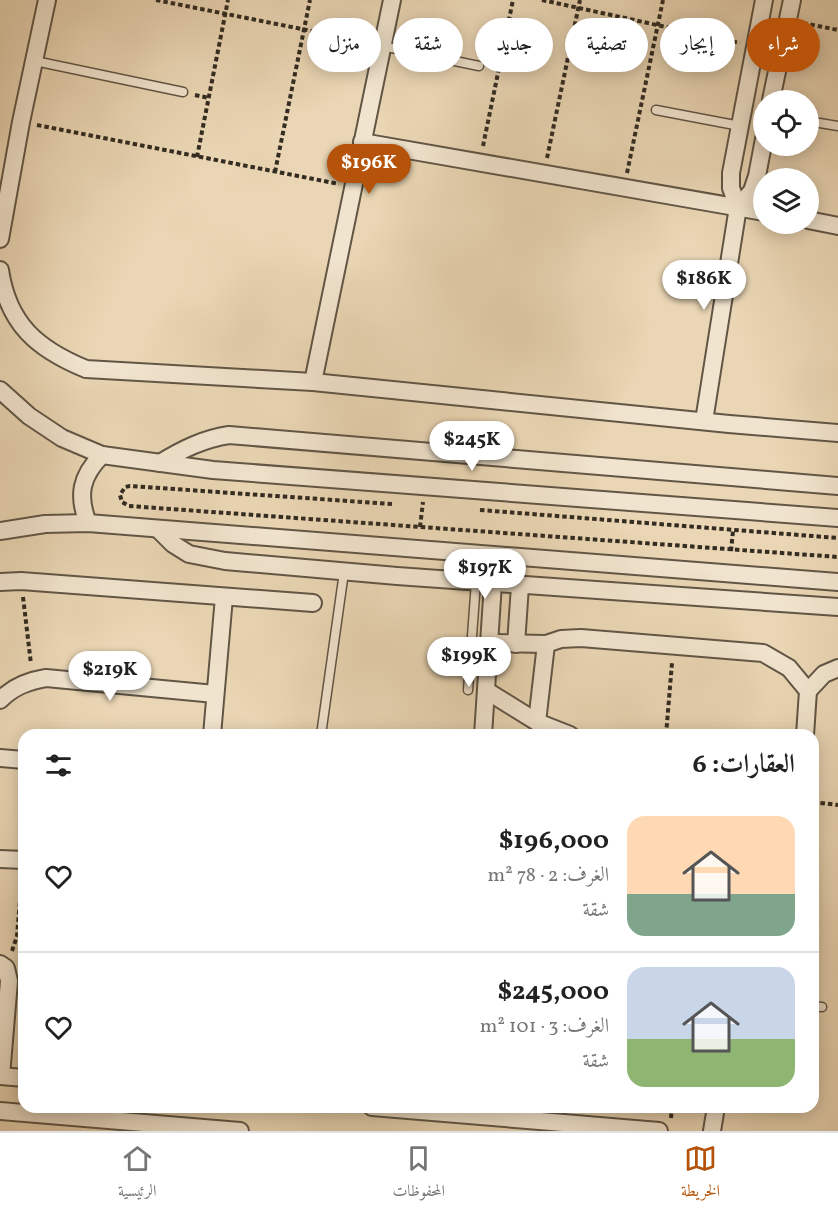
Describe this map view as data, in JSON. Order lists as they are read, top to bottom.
{
  "page": {
    "chip": [
      "شراء",
      "إيجار",
      "تصفية",
      "جديد",
      "شقة",
      "منزل"
    ],
    "price": [
      "$196K",
      "$186K",
      "$245K",
      "$197K",
      "$199K",
      "$219K"
    ],
    "heading": "العقارات: 6",
    "list": [
      {
        "name": "$196,000",
        "note": "الغرف: 2 · 78 m² · شقة"
      },
      {
        "name": "$245,000",
        "note": "الغرف: 3 · 101 m² · شقة"
      }
    ],
    "tabs": ["الخريطة", "المحفوظات", "الرئيسية"]
  }
}
